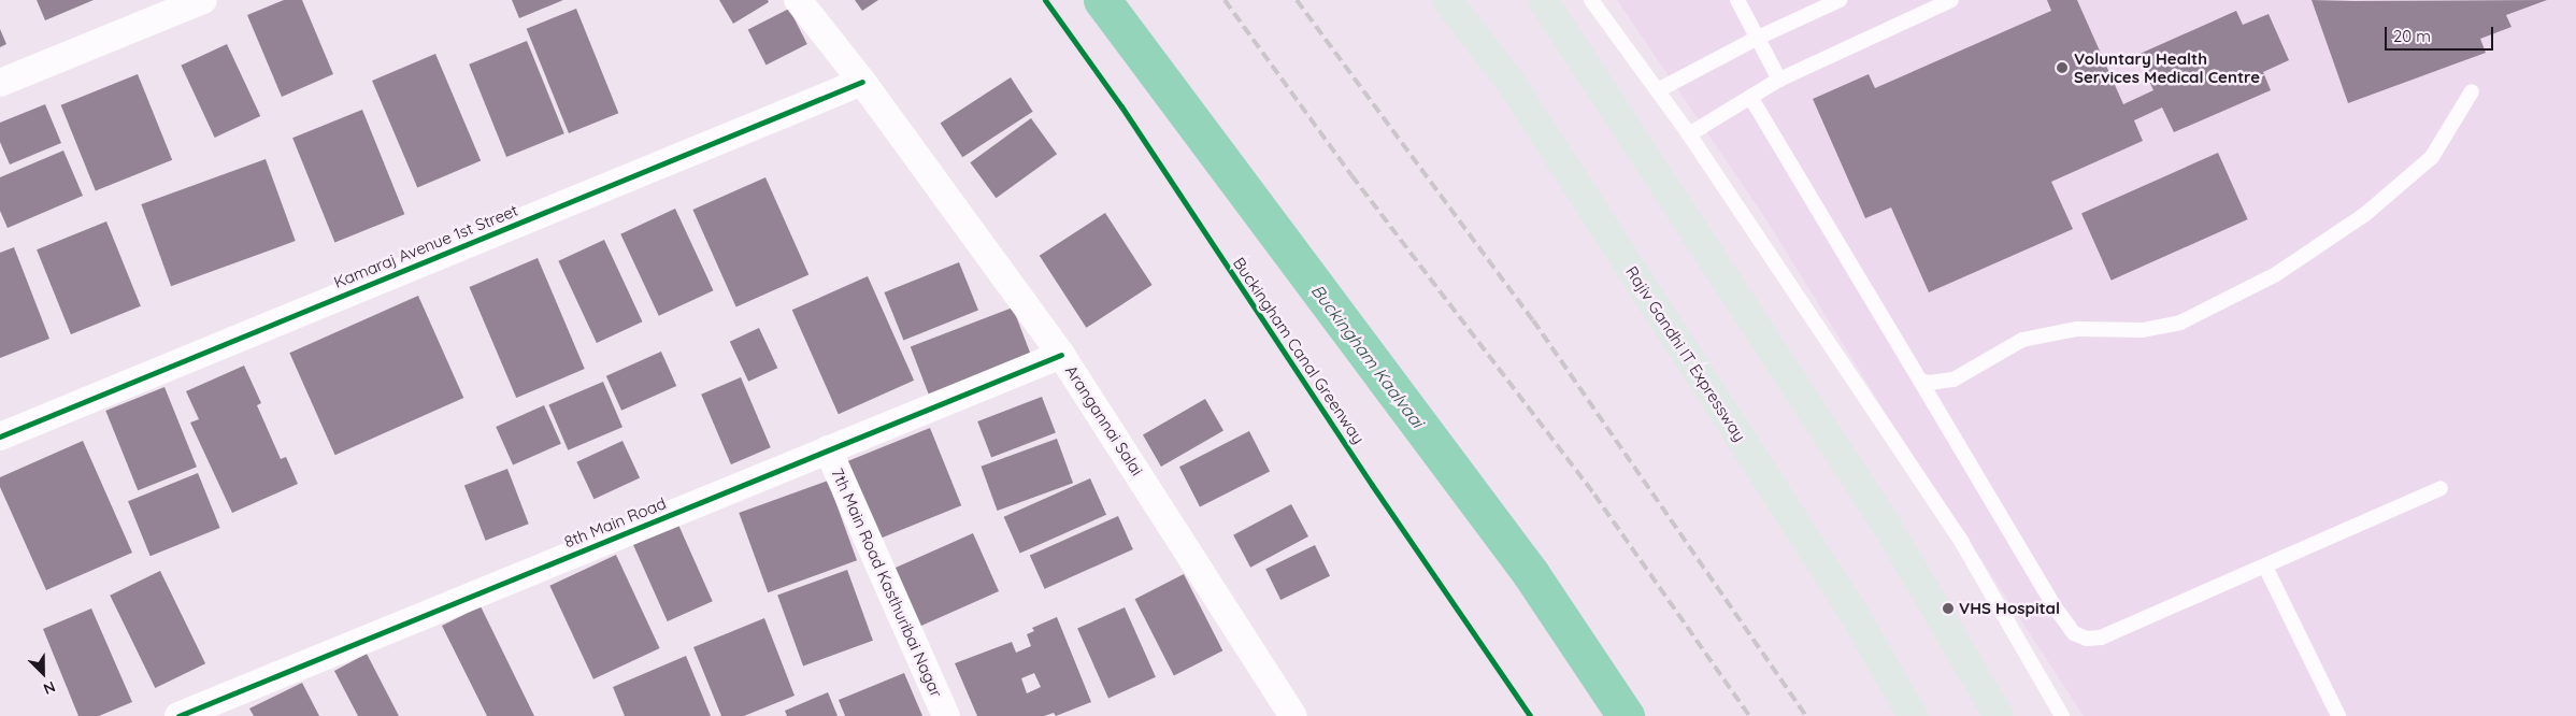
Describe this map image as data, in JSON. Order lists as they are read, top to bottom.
{
  "streets": {
    "main road": ["Rajiv Gandhi IT Expressway"],
    "street": [
      "Kamaraj Avenue 1st Street",
      "Arangannai Salai",
      "8th Main Road",
      "7th Main Road Kasthuribai Nagar"
    ],
    "cycle path": ["Buckingham Canal Greenway"]
  },
  "crossings": [
    ["Kamaraj Avenue 1st Street", "Arangannai Salai"],
    ["Arangannai Salai", "8th Main Road"],
    ["8th Main Road", "7th Main Road Kasthuribai Nagar"]
  ],
  "water": ["Buckingham Kaalvaai"],
  "places": ["Voluntary Health Services Medical Centre", "VHS Hospital"],
  "scale_bar": "20 m",
  "north": "bottom right"
}
